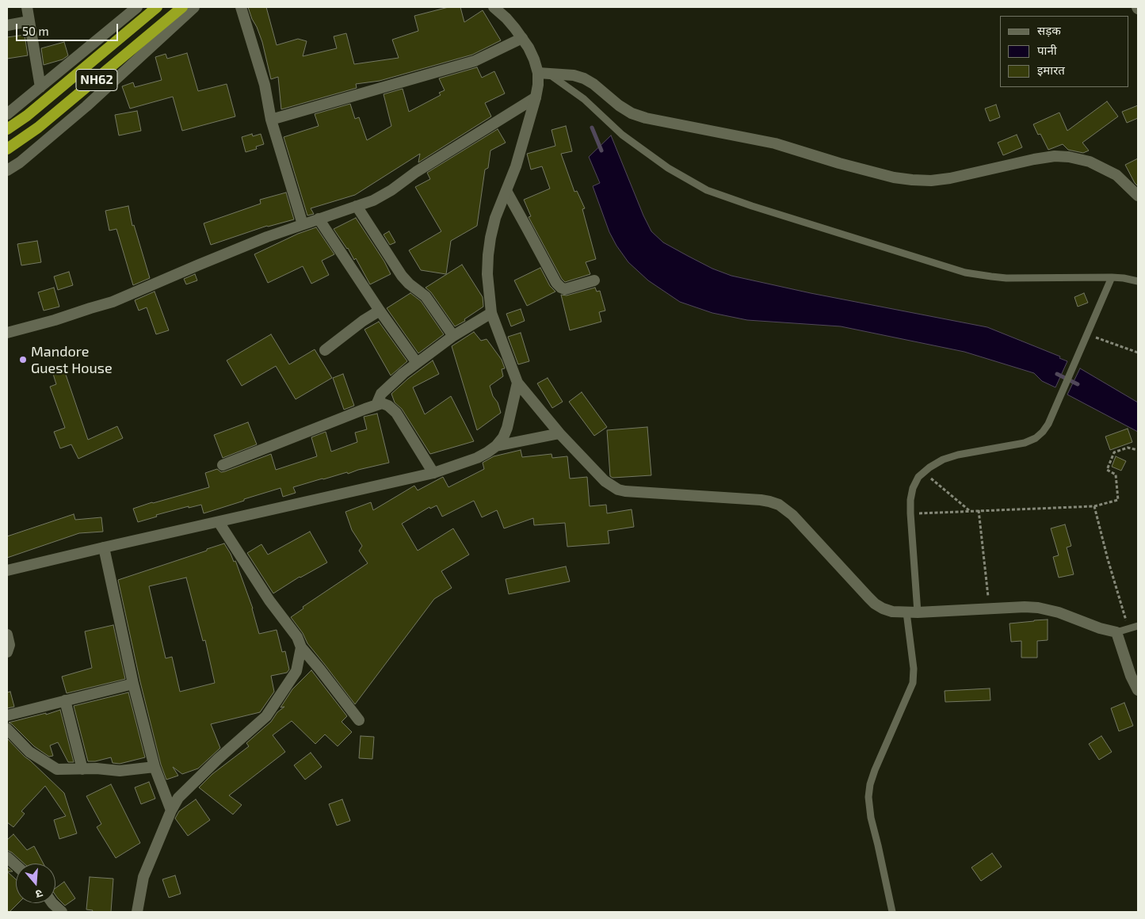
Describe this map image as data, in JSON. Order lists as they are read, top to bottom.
{
  "streets": {
    "highway": ["NH62"]
  },
  "places": ["Mandore Guest House"],
  "legend": ["सड़क", "पानी", "इमारत"],
  "scale_bar": "50 m",
  "north": "bottom"
}
